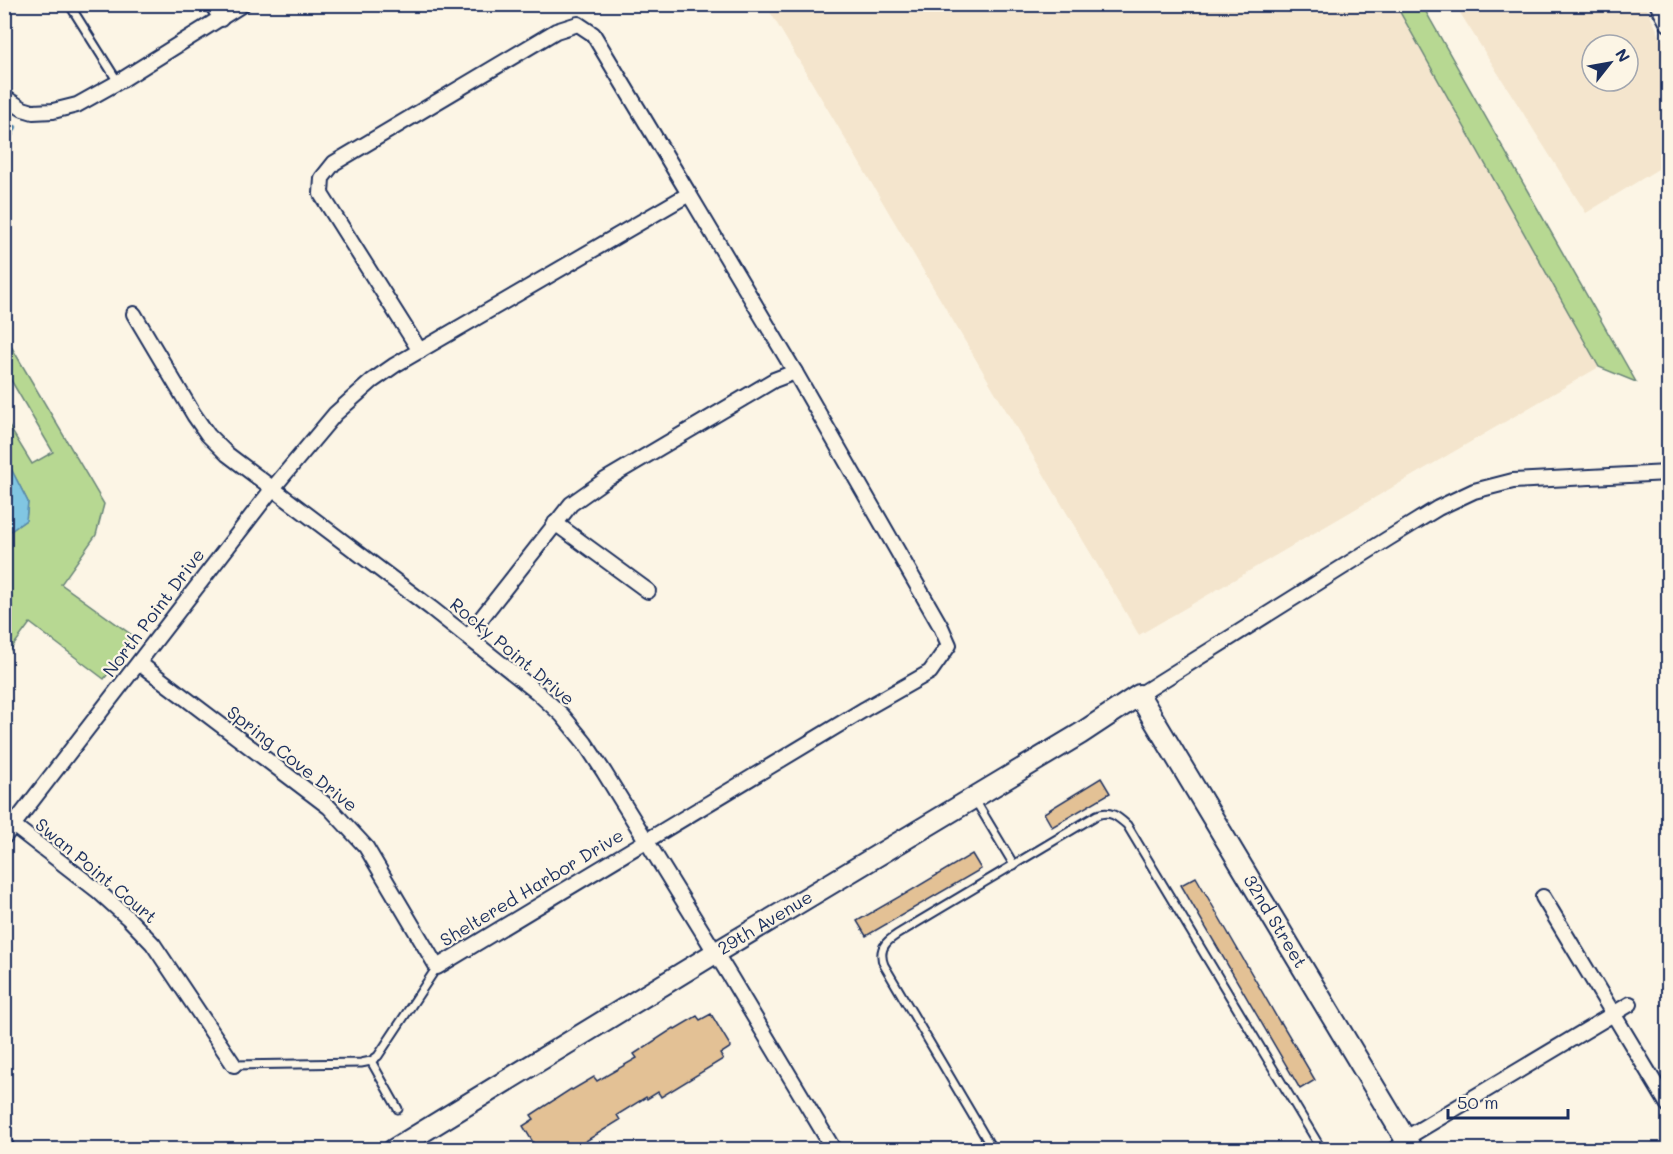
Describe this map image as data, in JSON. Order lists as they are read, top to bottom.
{
  "streets": {
    "street": [
      "North Point Drive",
      "Rocky Point Drive",
      "Spring Cove Drive",
      "Swan Point Court",
      "Sheltered Harbor Drive",
      "29th Avenue",
      "32nd Street"
    ]
  },
  "crossings": [
    ["North Point Drive", "Rocky Point Drive"],
    ["North Point Drive", "Spring Cove Drive"],
    ["North Point Drive", "Swan Point Court"],
    ["Rocky Point Drive", "Sheltered Harbor Drive"],
    ["Rocky Point Drive", "29th Avenue"],
    ["Spring Cove Drive", "Sheltered Harbor Drive"],
    ["29th Avenue", "32nd Street"]
  ],
  "scale_bar": "50 m",
  "north": "top right"
}
